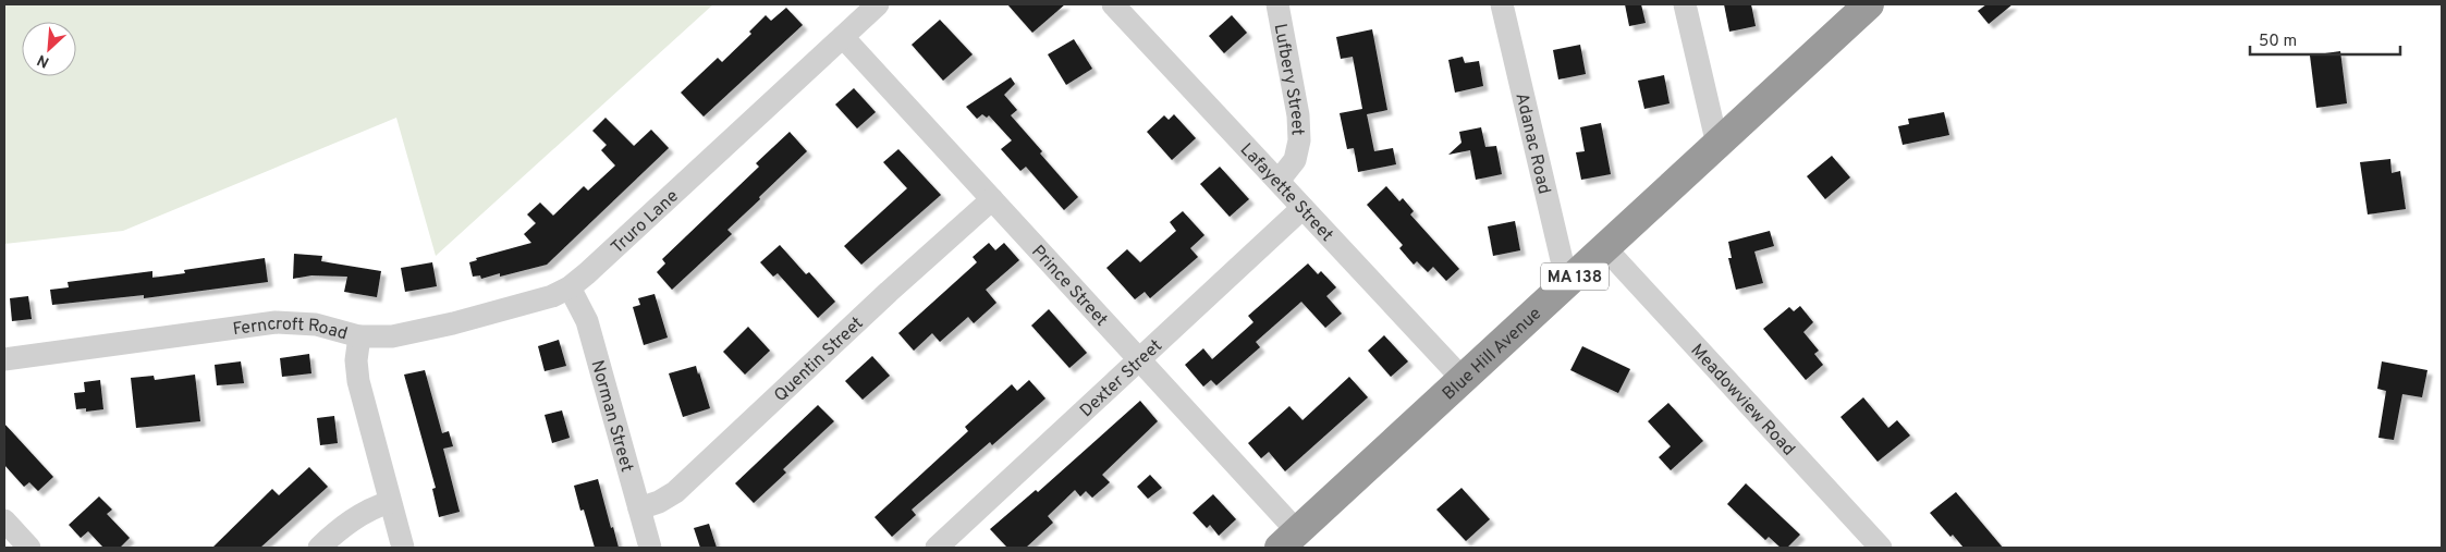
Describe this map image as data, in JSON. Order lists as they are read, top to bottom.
{
  "streets": {
    "highway": ["MA 138", "Blue Hill Avenue"],
    "street": [
      "Lufbery Street",
      "Adanac Road",
      "Lafayette Street",
      "Truro Lane",
      "Prince Street",
      "Ferncroft Road",
      "Quentin Street",
      "Dexter Street",
      "Meadowview Road",
      "Norman Street"
    ]
  },
  "crossings": [
    ["Lufbery Street", "Lafayette Street"],
    ["Adanac Road", "Blue Hill Avenue"],
    ["Lafayette Street", "Blue Hill Avenue"],
    ["Lafayette Street", "Dexter Street"],
    ["Truro Lane", "Prince Street"],
    ["Truro Lane", "Ferncroft Road"],
    ["Truro Lane", "Norman Street"],
    ["Prince Street", "Blue Hill Avenue"],
    ["Prince Street", "Quentin Street"],
    ["Prince Street", "Dexter Street"],
    ["Blue Hill Avenue", "Meadowview Road"],
    ["Quentin Street", "Norman Street"]
  ],
  "scale_bar": "50 m",
  "north": "bottom left"
}
